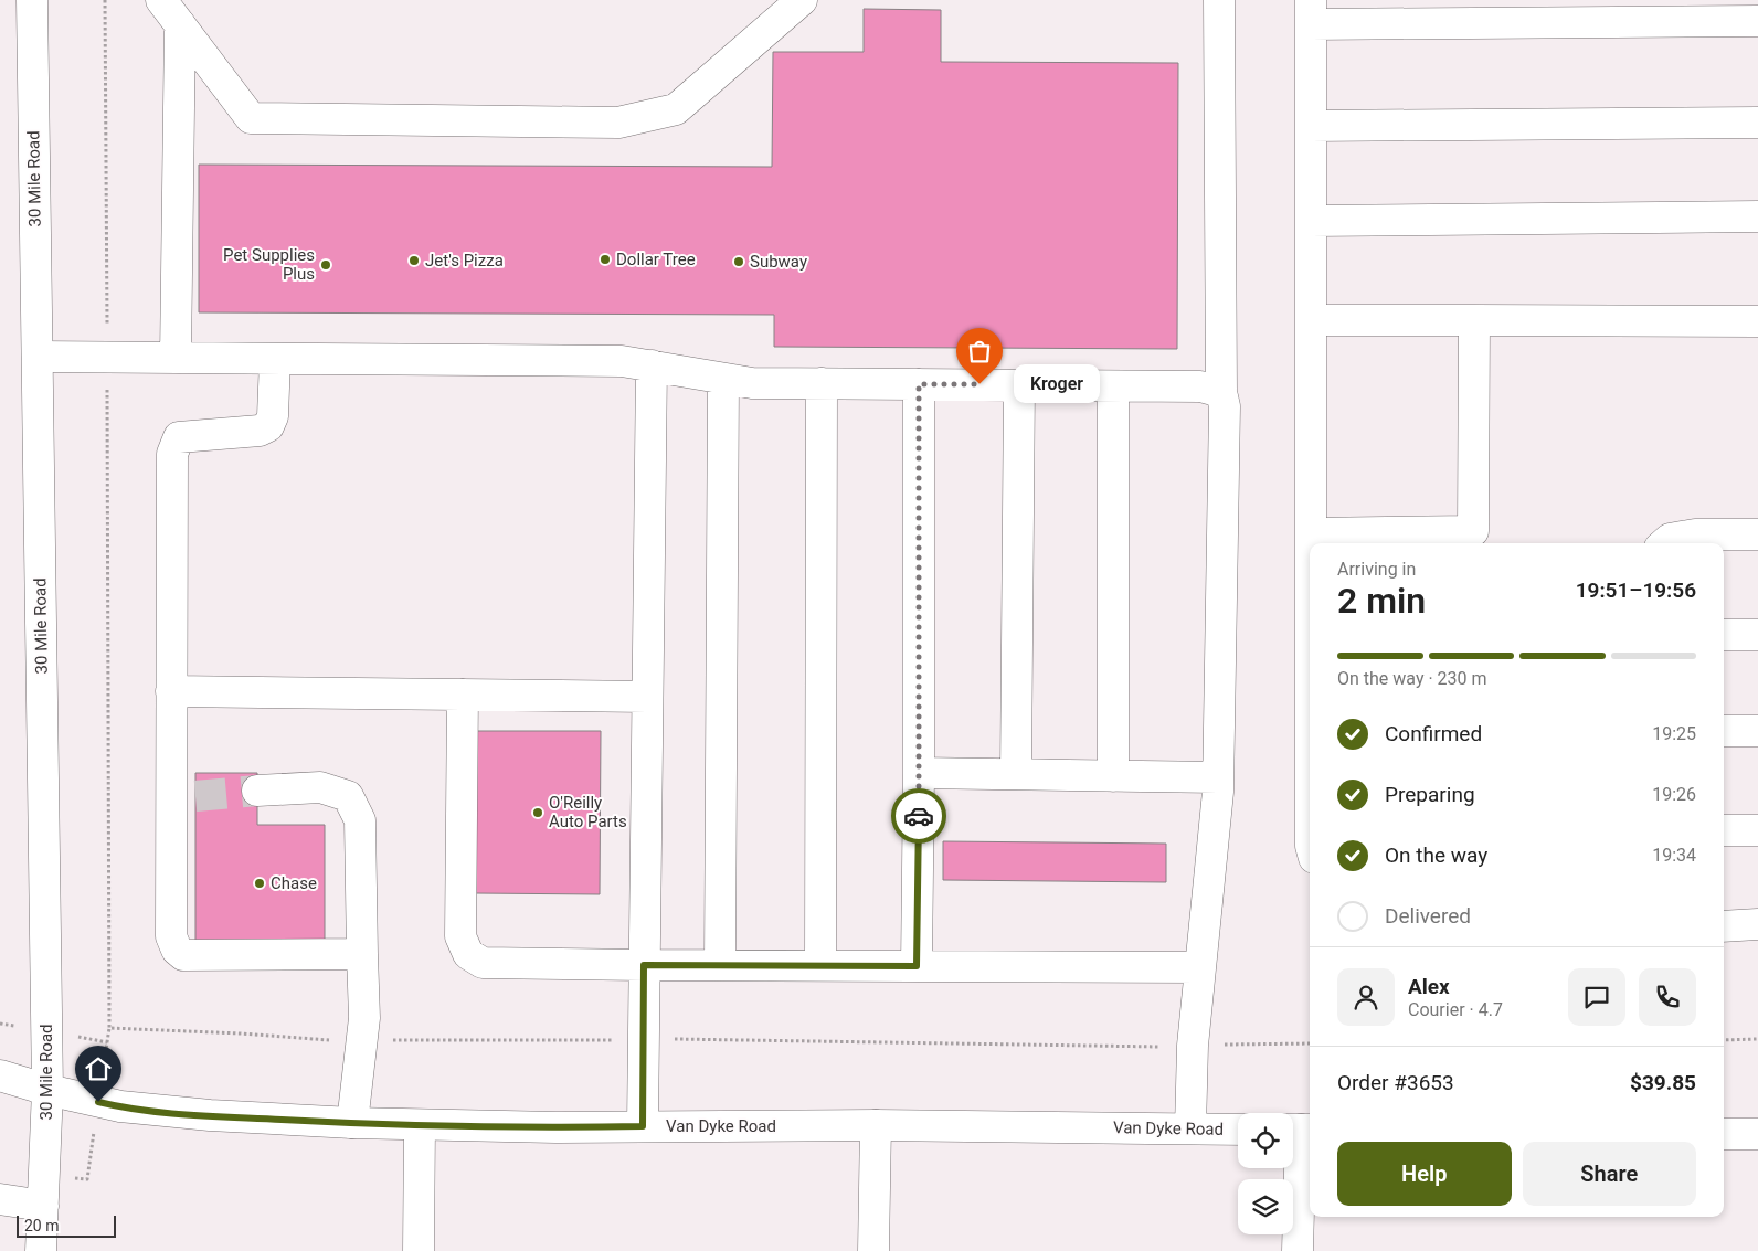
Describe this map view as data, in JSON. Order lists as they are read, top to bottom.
{
  "streets": {
    "main road": ["30 Mile Road", "Van Dyke Road"]
  },
  "crossings": [
    ["30 Mile Road", "Van Dyke Road"]
  ],
  "places": [
    "Dollar Tree",
    "Jet's Pizza",
    "Subway",
    "Pet Supplies Plus",
    "Kroger",
    "O'Reilly Auto Parts",
    "Chase"
  ],
  "scale_bar": "20 m",
  "page": {
    "bubble": "Kroger",
    "heading": ["2 min", "Arriving in", "19:51–19:56"],
    "panel": [
      "Alex",
      "Courier · 4.7",
      "Order #3653",
      "$39.85"
    ],
    "bar": "On the way · 230 m",
    "list": [
      ["Confirmed", "19:25"],
      ["Preparing", "19:26"],
      ["On the way", "19:34"],
      "Delivered"
    ],
    "buttons": ["Help", "Share"],
    "scale": "20 m"
  }
}
